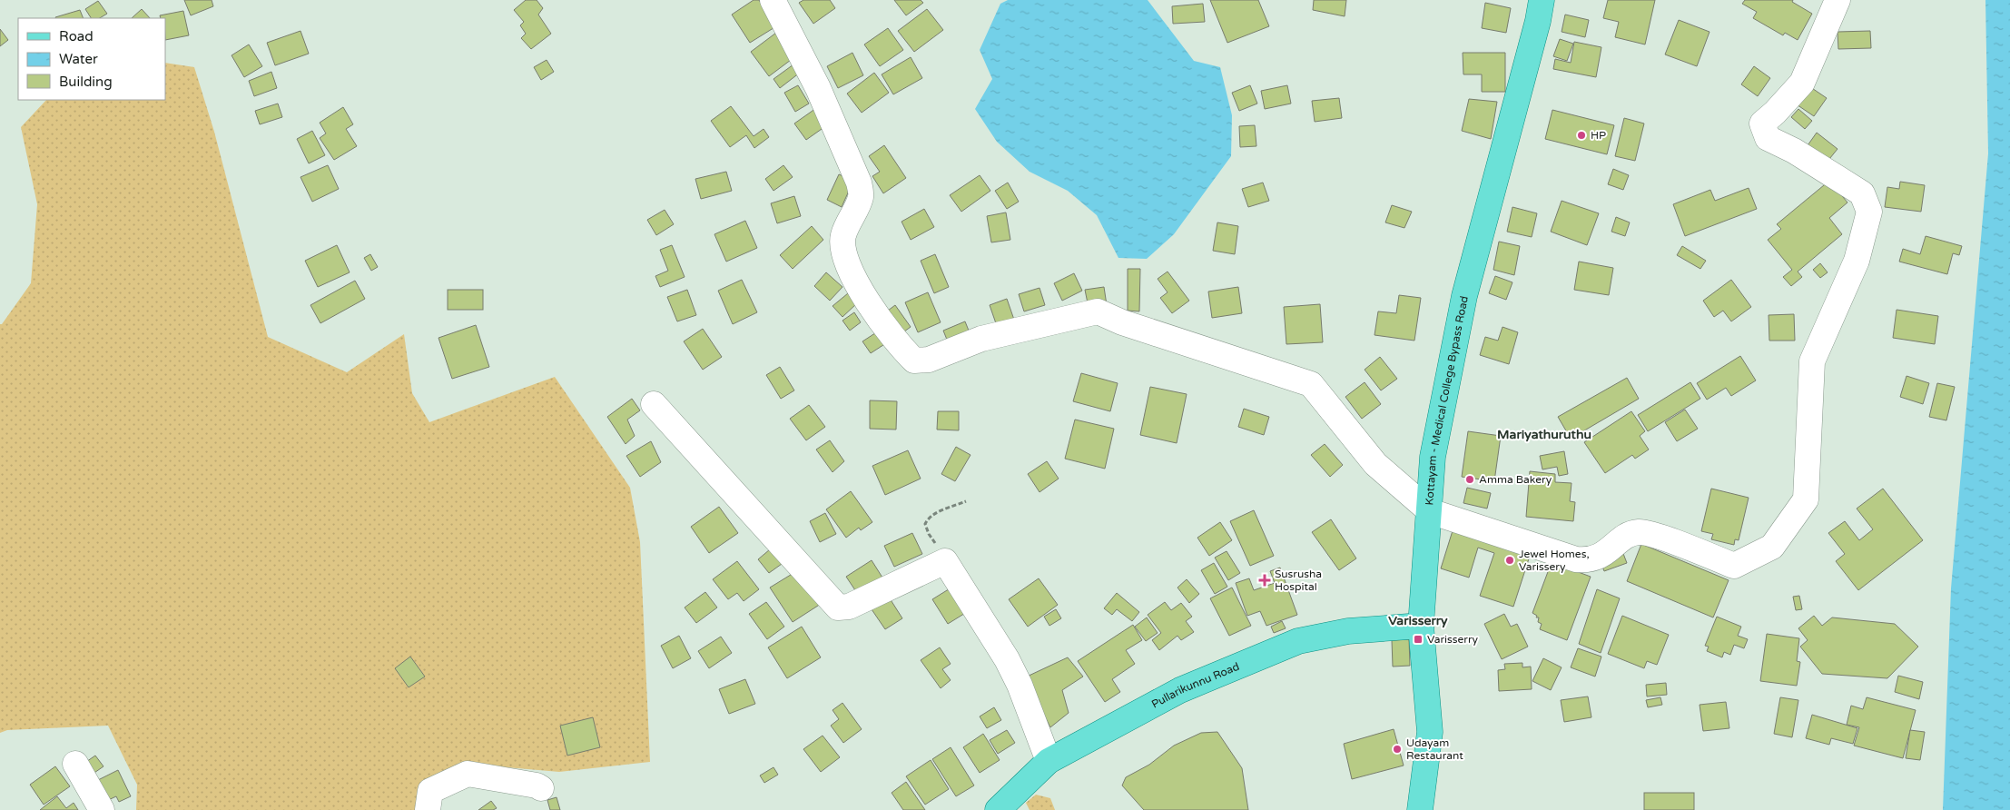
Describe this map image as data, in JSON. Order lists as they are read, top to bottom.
{
  "streets": {
    "main road": ["Kottayam - Medical College Bypass Road", "Pullarikunnu Road"]
  },
  "crossings": [
    ["Kottayam - Medical College Bypass Road", "Pullarikunnu Road"]
  ],
  "districts": ["Mariyathuruthu", "Varisserry"],
  "places": {
    "other": [
      "HP",
      "Amma Bakery",
      "Jewel Homes, Varissery",
      "Udayam Restaurant"
    ],
    "health": ["Susrusha Hospital"],
    "transit": ["Varisserry"]
  },
  "legend": ["Road", "Water", "Building"]
}
